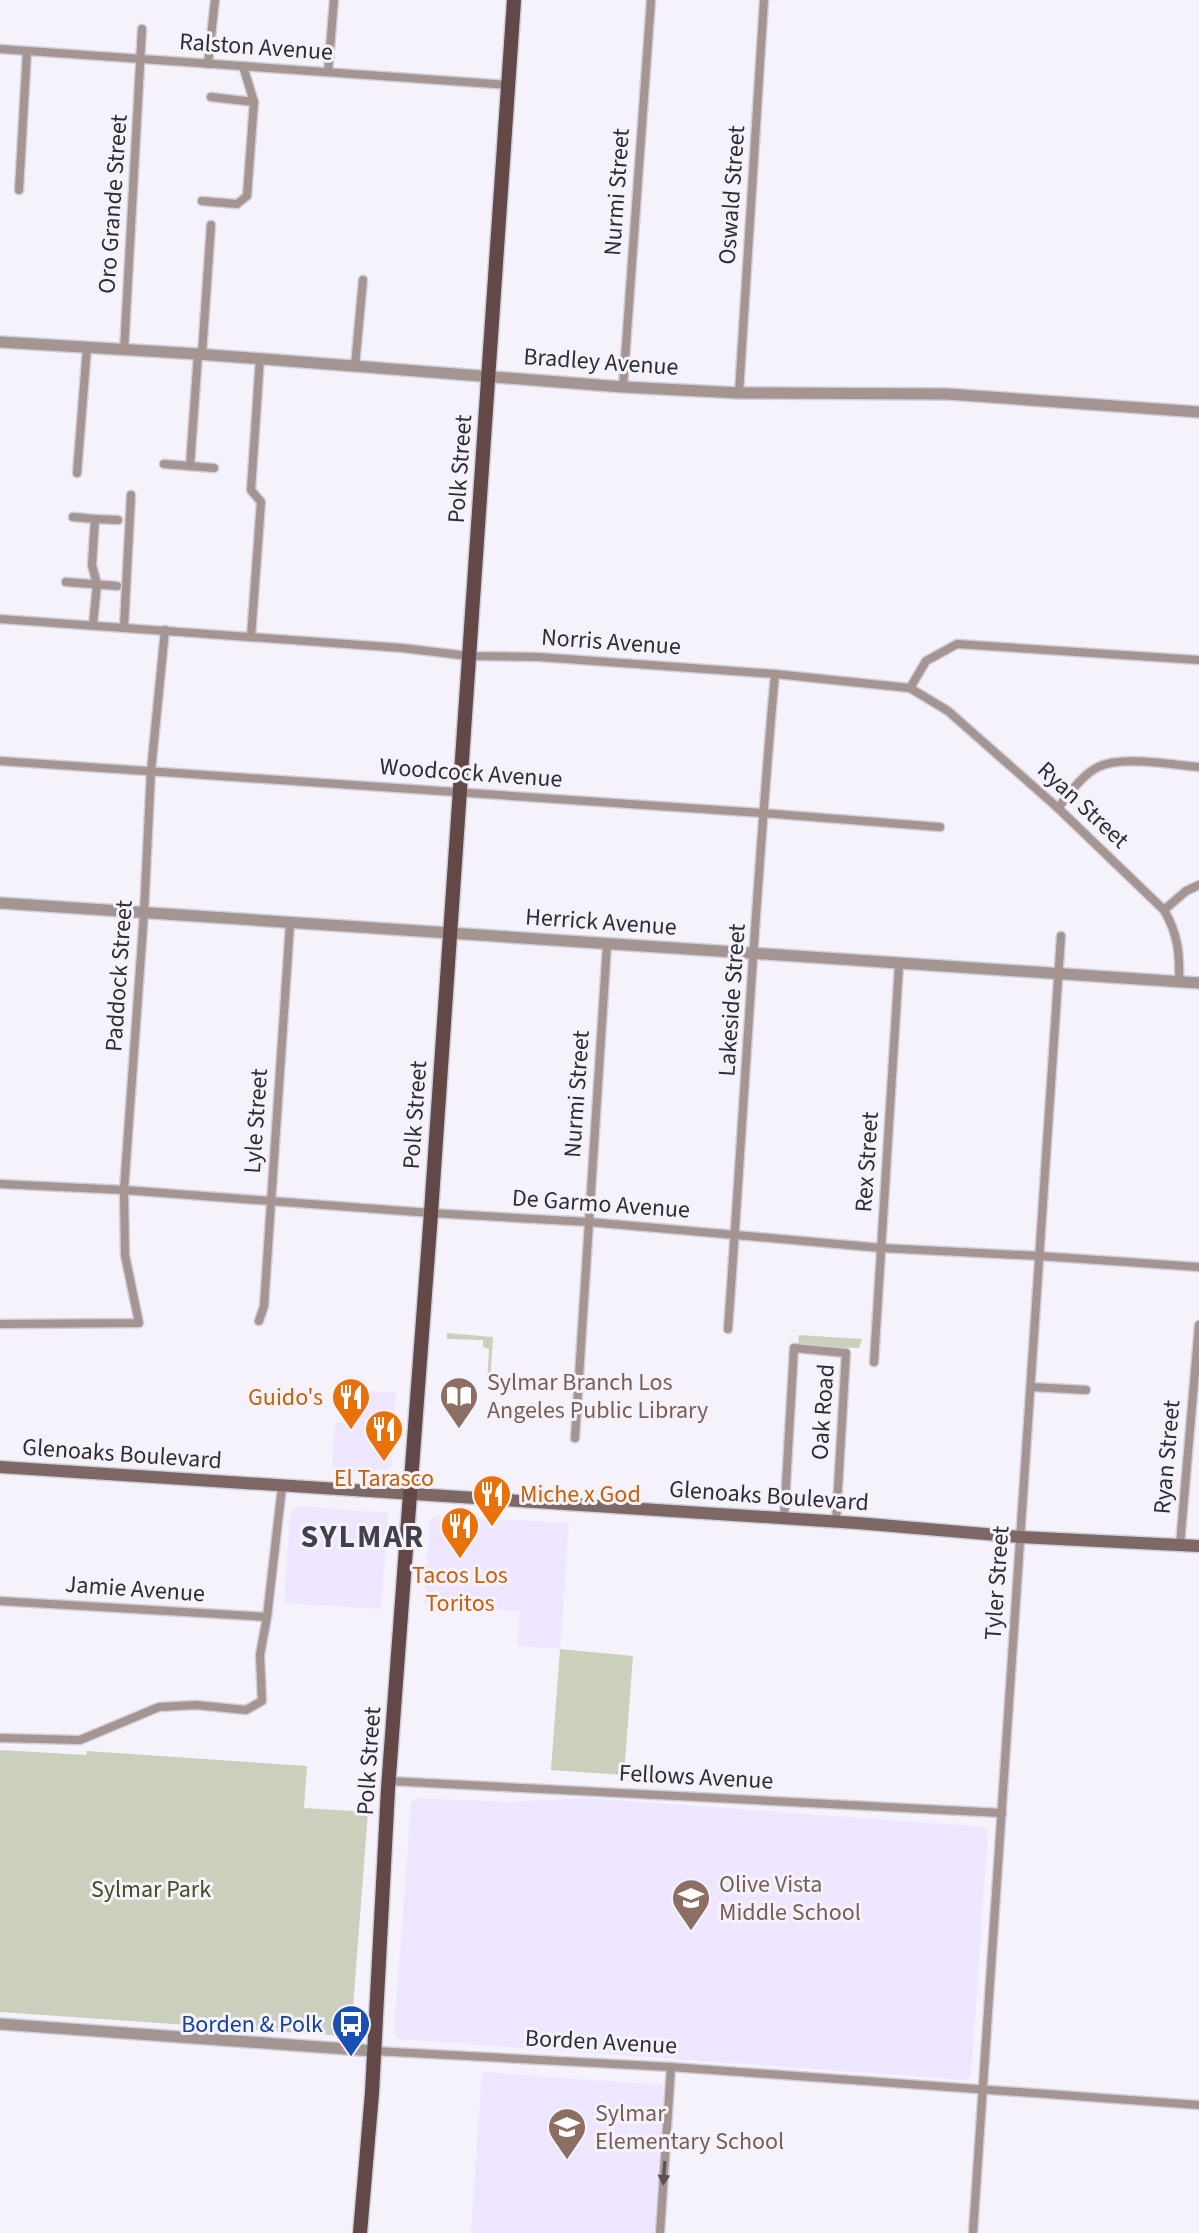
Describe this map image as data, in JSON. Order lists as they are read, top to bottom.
{
  "streets": {
    "main road": ["Polk Street", "Glenoaks Boulevard"],
    "street": [
      "Ralston Avenue",
      "Nurmi Street",
      "Oswald Street",
      "Oro Grande Street",
      "Bradley Avenue",
      "Norris Avenue",
      "Woodcock Avenue",
      "Ryan Street",
      "Herrick Avenue",
      "Paddock Street",
      "Lakeside Street",
      "Lyle Street",
      "Rex Street",
      "De Garmo Avenue",
      "Oak Road",
      "Tyler Street",
      "Jamie Avenue",
      "Fellows Avenue",
      "Borden Avenue"
    ]
  },
  "crossings": [
    ["Ralston Avenue", "Oro Grande Street"],
    ["Ralston Avenue", "Polk Street"],
    ["Nurmi Street", "Bradley Avenue"],
    ["Nurmi Street", "Herrick Avenue"],
    ["Nurmi Street", "De Garmo Avenue"],
    ["Oswald Street", "Bradley Avenue"],
    ["Oro Grande Street", "Bradley Avenue"],
    ["Bradley Avenue", "Polk Street"],
    ["Polk Street", "Norris Avenue"],
    ["Polk Street", "Woodcock Avenue"],
    ["Polk Street", "Herrick Avenue"],
    ["Polk Street", "De Garmo Avenue"],
    ["Polk Street", "Glenoaks Boulevard"],
    ["Polk Street", "Fellows Avenue"],
    ["Polk Street", "Borden Avenue"],
    ["Norris Avenue", "Ryan Street"],
    ["Norris Avenue", "Paddock Street"],
    ["Norris Avenue", "Lakeside Street"],
    ["Woodcock Avenue", "Paddock Street"],
    ["Woodcock Avenue", "Lakeside Street"],
    ["Ryan Street", "Herrick Avenue"],
    ["Ryan Street", "Glenoaks Boulevard"],
    ["Herrick Avenue", "Paddock Street"],
    ["Herrick Avenue", "Lakeside Street"],
    ["Herrick Avenue", "Lyle Street"],
    ["Herrick Avenue", "Rex Street"],
    ["Herrick Avenue", "Tyler Street"],
    ["Paddock Street", "De Garmo Avenue"],
    ["Lakeside Street", "De Garmo Avenue"],
    ["Lyle Street", "De Garmo Avenue"],
    ["Rex Street", "De Garmo Avenue"],
    ["De Garmo Avenue", "Tyler Street"],
    ["Oak Road", "Glenoaks Boulevard"],
    ["Glenoaks Boulevard", "Tyler Street"],
    ["Tyler Street", "Fellows Avenue"],
    ["Tyler Street", "Borden Avenue"]
  ],
  "districts": ["SYLMAR"],
  "parks": ["Sylmar Park"],
  "places": {
    "library": ["Sylmar Branch Los Angeles Public Library"],
    "restaurant": [
      "Guido's",
      "El Tarasco",
      "Miche x God",
      "Tacos Los Toritos"
    ],
    "school or university": ["Olive Vista Middle School", "Sylmar Elementary School"],
    "bus stop": ["Borden & Polk"]
  }
}
